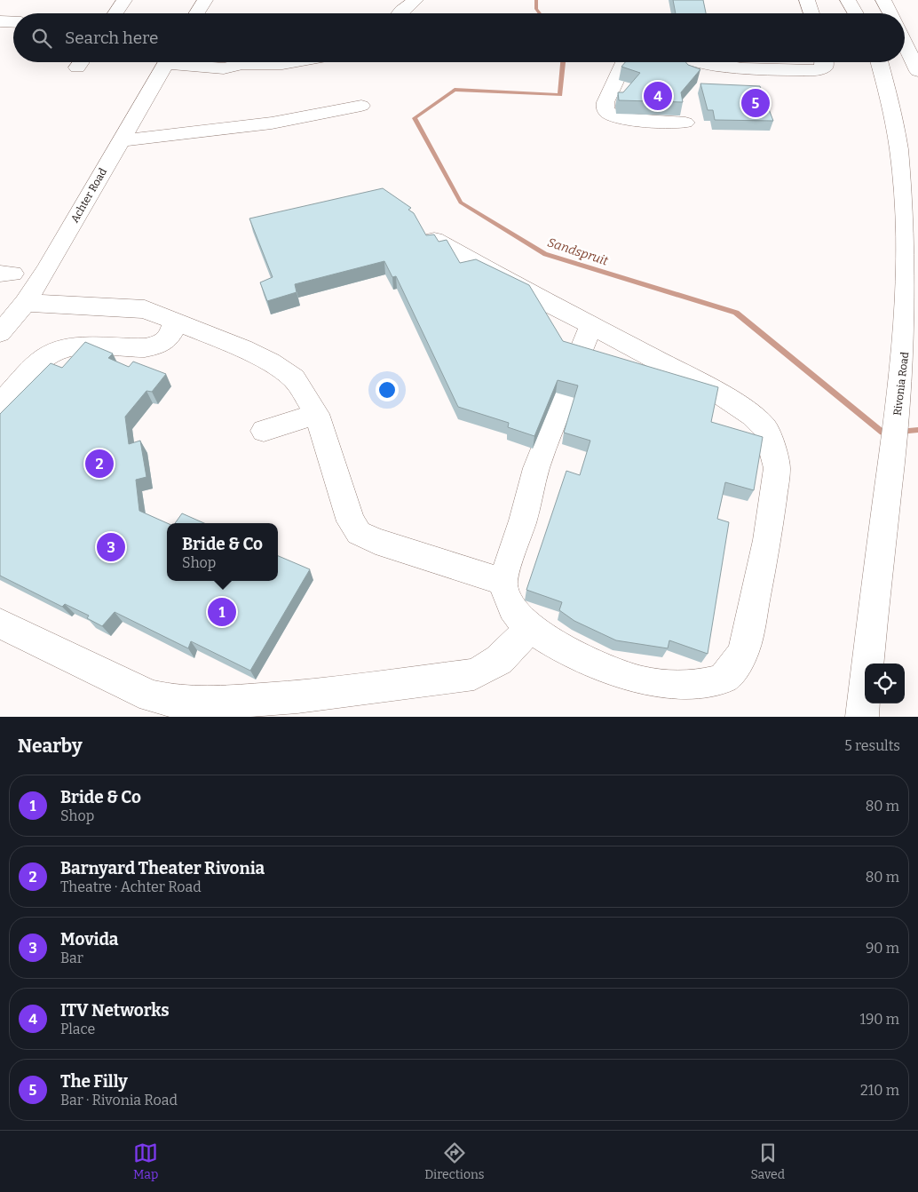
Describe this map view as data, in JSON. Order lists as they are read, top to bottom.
{
  "streets": {
    "street": ["Achter Road", "Rivonia Road"]
  },
  "water": ["Sandspruit"],
  "page": {
    "search": "Search here",
    "pins": [
      "4",
      "5",
      "2",
      "3",
      "1"
    ],
    "popup": ["Bride & Co", "Shop"],
    "heading": ["Nearby", "5 results"],
    "list": [
      {
        "mark": "1",
        "name": "Bride & Co",
        "note": "Shop",
        "value": "80 m"
      },
      {
        "mark": "2",
        "name": "Barnyard Theater Rivonia",
        "note": "Theatre · Achter Road",
        "value": "80 m"
      },
      {
        "mark": "3",
        "name": "Movida",
        "note": "Bar",
        "value": "90 m"
      },
      {
        "mark": "4",
        "name": "ITV Networks",
        "note": "Place",
        "value": "190 m"
      },
      {
        "mark": "5",
        "name": "The Filly",
        "note": "Bar · Rivonia Road",
        "value": "210 m"
      }
    ],
    "nav": ["Map", "Directions", "Saved"]
  }
}
